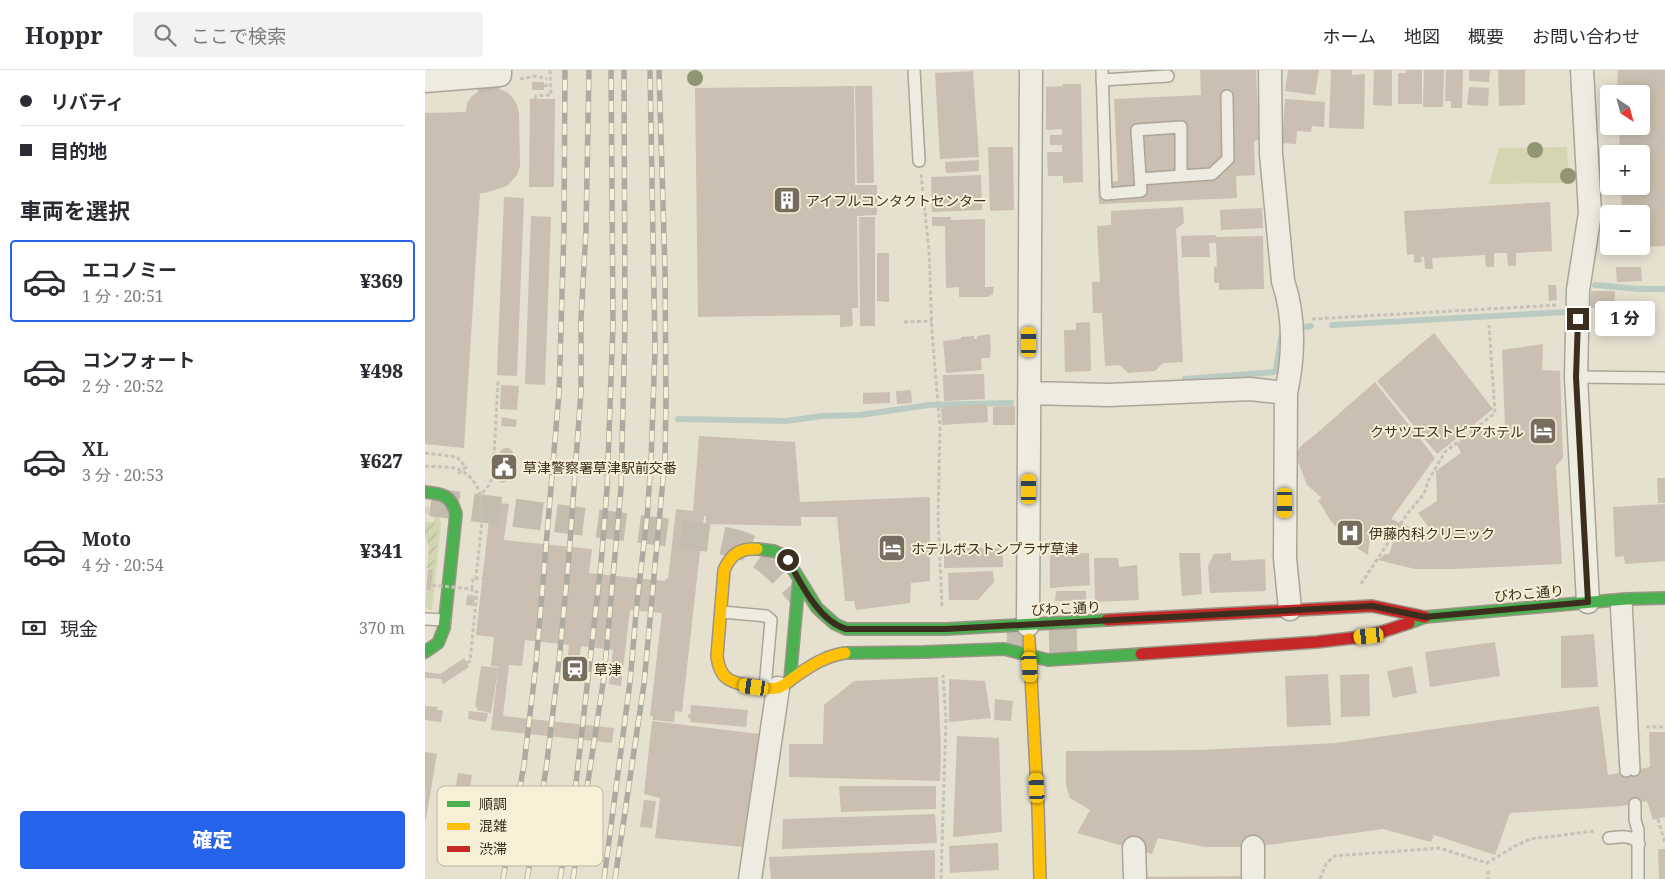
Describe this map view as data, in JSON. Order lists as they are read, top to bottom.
{
  "streets": {
    "street": ["びわこ通り"]
  },
  "places": {
    "building": ["アイフルコンタクトセンター"],
    "hotel": ["クサツエストピアホテル", "ホテルボストンプラザ草津"],
    "public building": ["草津警察署草津駅前交番"],
    "hospital": ["伊藤内科クリニック"],
    "station": ["草津"]
  },
  "legend": ["順調", "混雑", "渋滞"],
  "north": "bottom right",
  "page": {
    "header": "Hoppr",
    "search": "ここで検索",
    "nav": [
      "ホーム",
      "地図",
      "概要",
      "お問い合わせ"
    ],
    "banner": ["リバティ", "目的地"],
    "map_buttons": ["+", "−"],
    "heading": "車両を選択",
    "list": [
      {
        "name": "エコノミー",
        "note": "1 分 · 20:51",
        "value": "¥369"
      },
      {
        "name": "コンフォート",
        "note": "2 分 · 20:52",
        "value": "¥498"
      },
      {
        "name": "XL",
        "note": "3 分 · 20:53",
        "value": "¥627"
      },
      {
        "name": "Moto",
        "note": "4 分 · 20:54",
        "value": "¥341"
      }
    ],
    "bubble": "1 分",
    "pay": ["現金", "370 m"],
    "buttons": "確定"
  }
}
